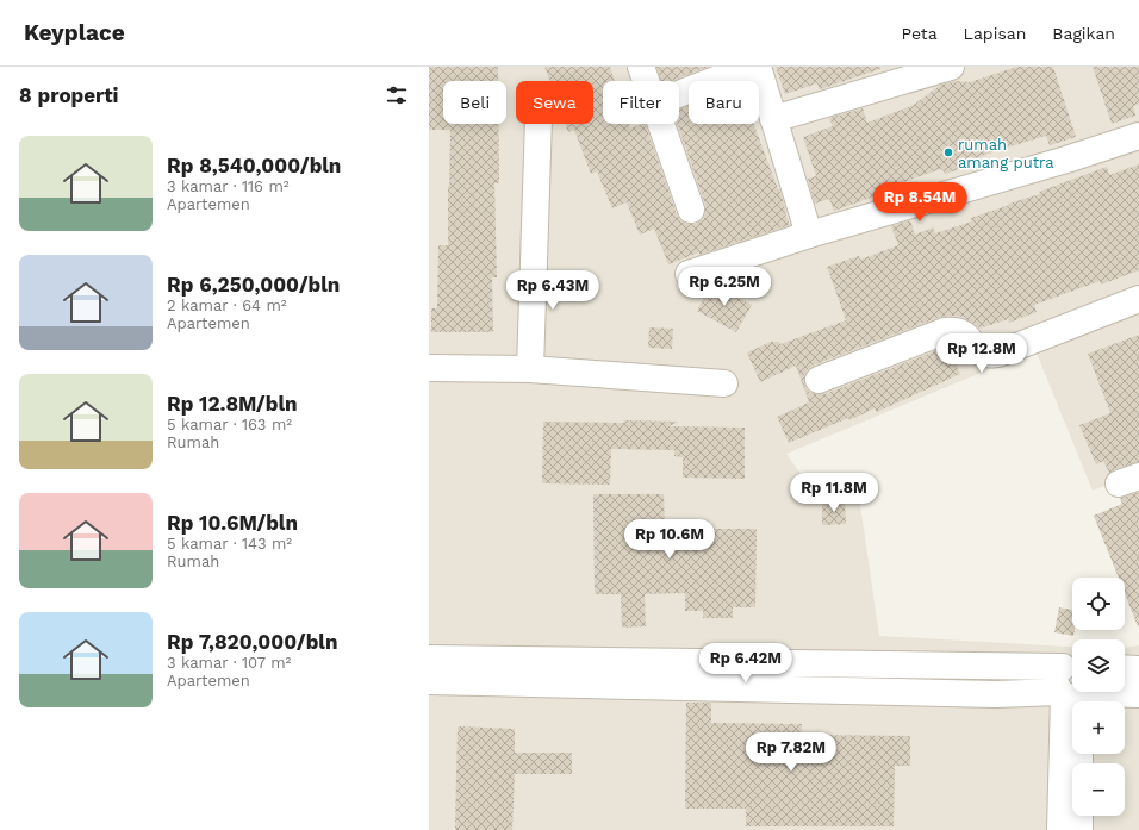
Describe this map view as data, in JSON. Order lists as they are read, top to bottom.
{
  "places": ["rumah amang putra"],
  "page": {
    "header": "Keyplace",
    "nav": ["Peta", "Lapisan", "Bagikan"],
    "heading": "8 properti",
    "chip": [
      "Beli",
      "Sewa",
      "Filter",
      "Baru"
    ],
    "list": [
      {
        "name": "Rp 8,540,000/bln",
        "note": "3 kamar · 116 m² · Apartemen"
      },
      {
        "name": "Rp 6,250,000/bln",
        "note": "2 kamar · 64 m² · Apartemen"
      },
      {
        "name": "Rp 12.8M/bln",
        "note": "5 kamar · 163 m² · Rumah"
      },
      {
        "name": "Rp 10.6M/bln",
        "note": "5 kamar · 143 m² · Rumah"
      },
      {
        "name": "Rp 7,820,000/bln",
        "note": "3 kamar · 107 m² · Apartemen"
      }
    ],
    "price": [
      "Rp 8.54M",
      "Rp 6.25M",
      "Rp 6.43M",
      "Rp 12.8M",
      "Rp 11.8M",
      "Rp 10.6M",
      "Rp 6.42M",
      "Rp 7.82M"
    ],
    "map_buttons": ["+", "−"]
  }
}
